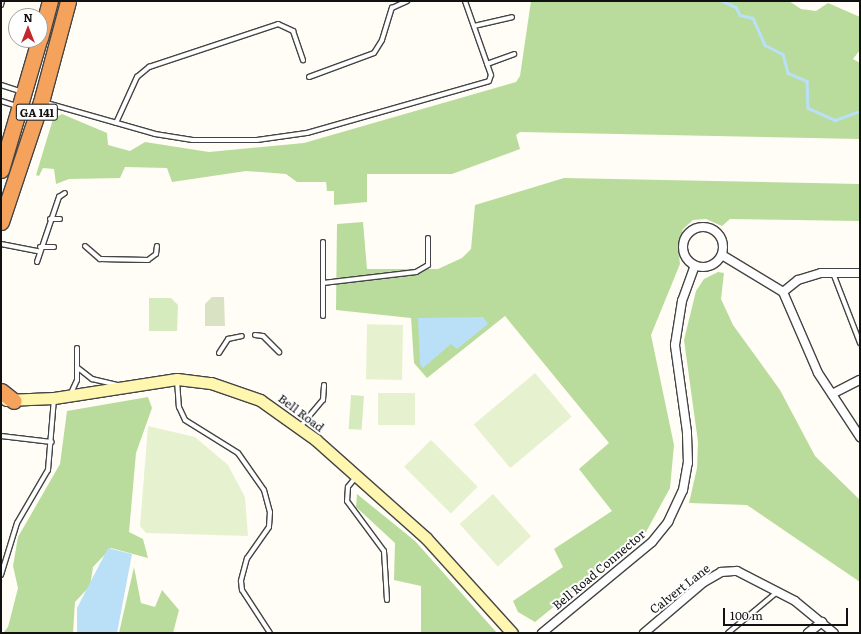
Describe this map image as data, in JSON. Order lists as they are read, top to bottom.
{
  "streets": {
    "highway": ["GA 141"],
    "street": ["Bell Road", "Bell Road Connector", "Calvert Lane"]
  },
  "scale_bar": "100 m",
  "north": "top"
}
